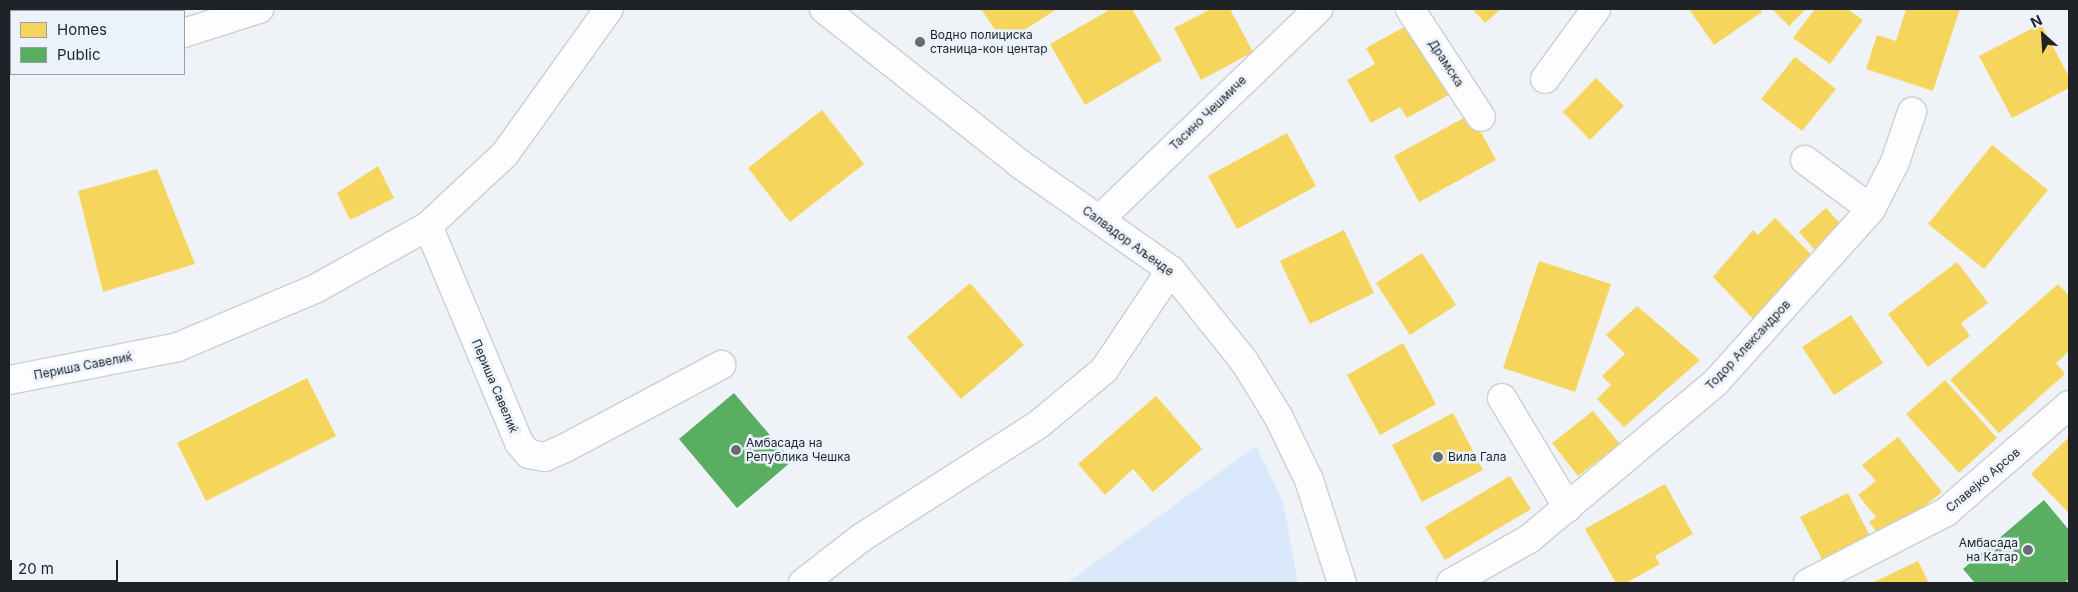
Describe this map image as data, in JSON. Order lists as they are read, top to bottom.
{
  "streets": {
    "street": [
      "Драмска",
      "Тасино Чешмиче",
      "Салвадор Аљенде",
      "Тодор Александров",
      "Периша Савелиќ",
      "Славејко Арсов"
    ]
  },
  "crossings": [
    ["Тасино Чешмиче", "Салвадор Аљенде"]
  ],
  "places": [
    "Водно полициска станица-кон центар",
    "Амбасада на Република Чешка",
    "Вила Гала",
    "Амбасада на Катар"
  ],
  "legend": ["Homes", "Public"],
  "scale_bar": "20 m",
  "north": "top left"
}
